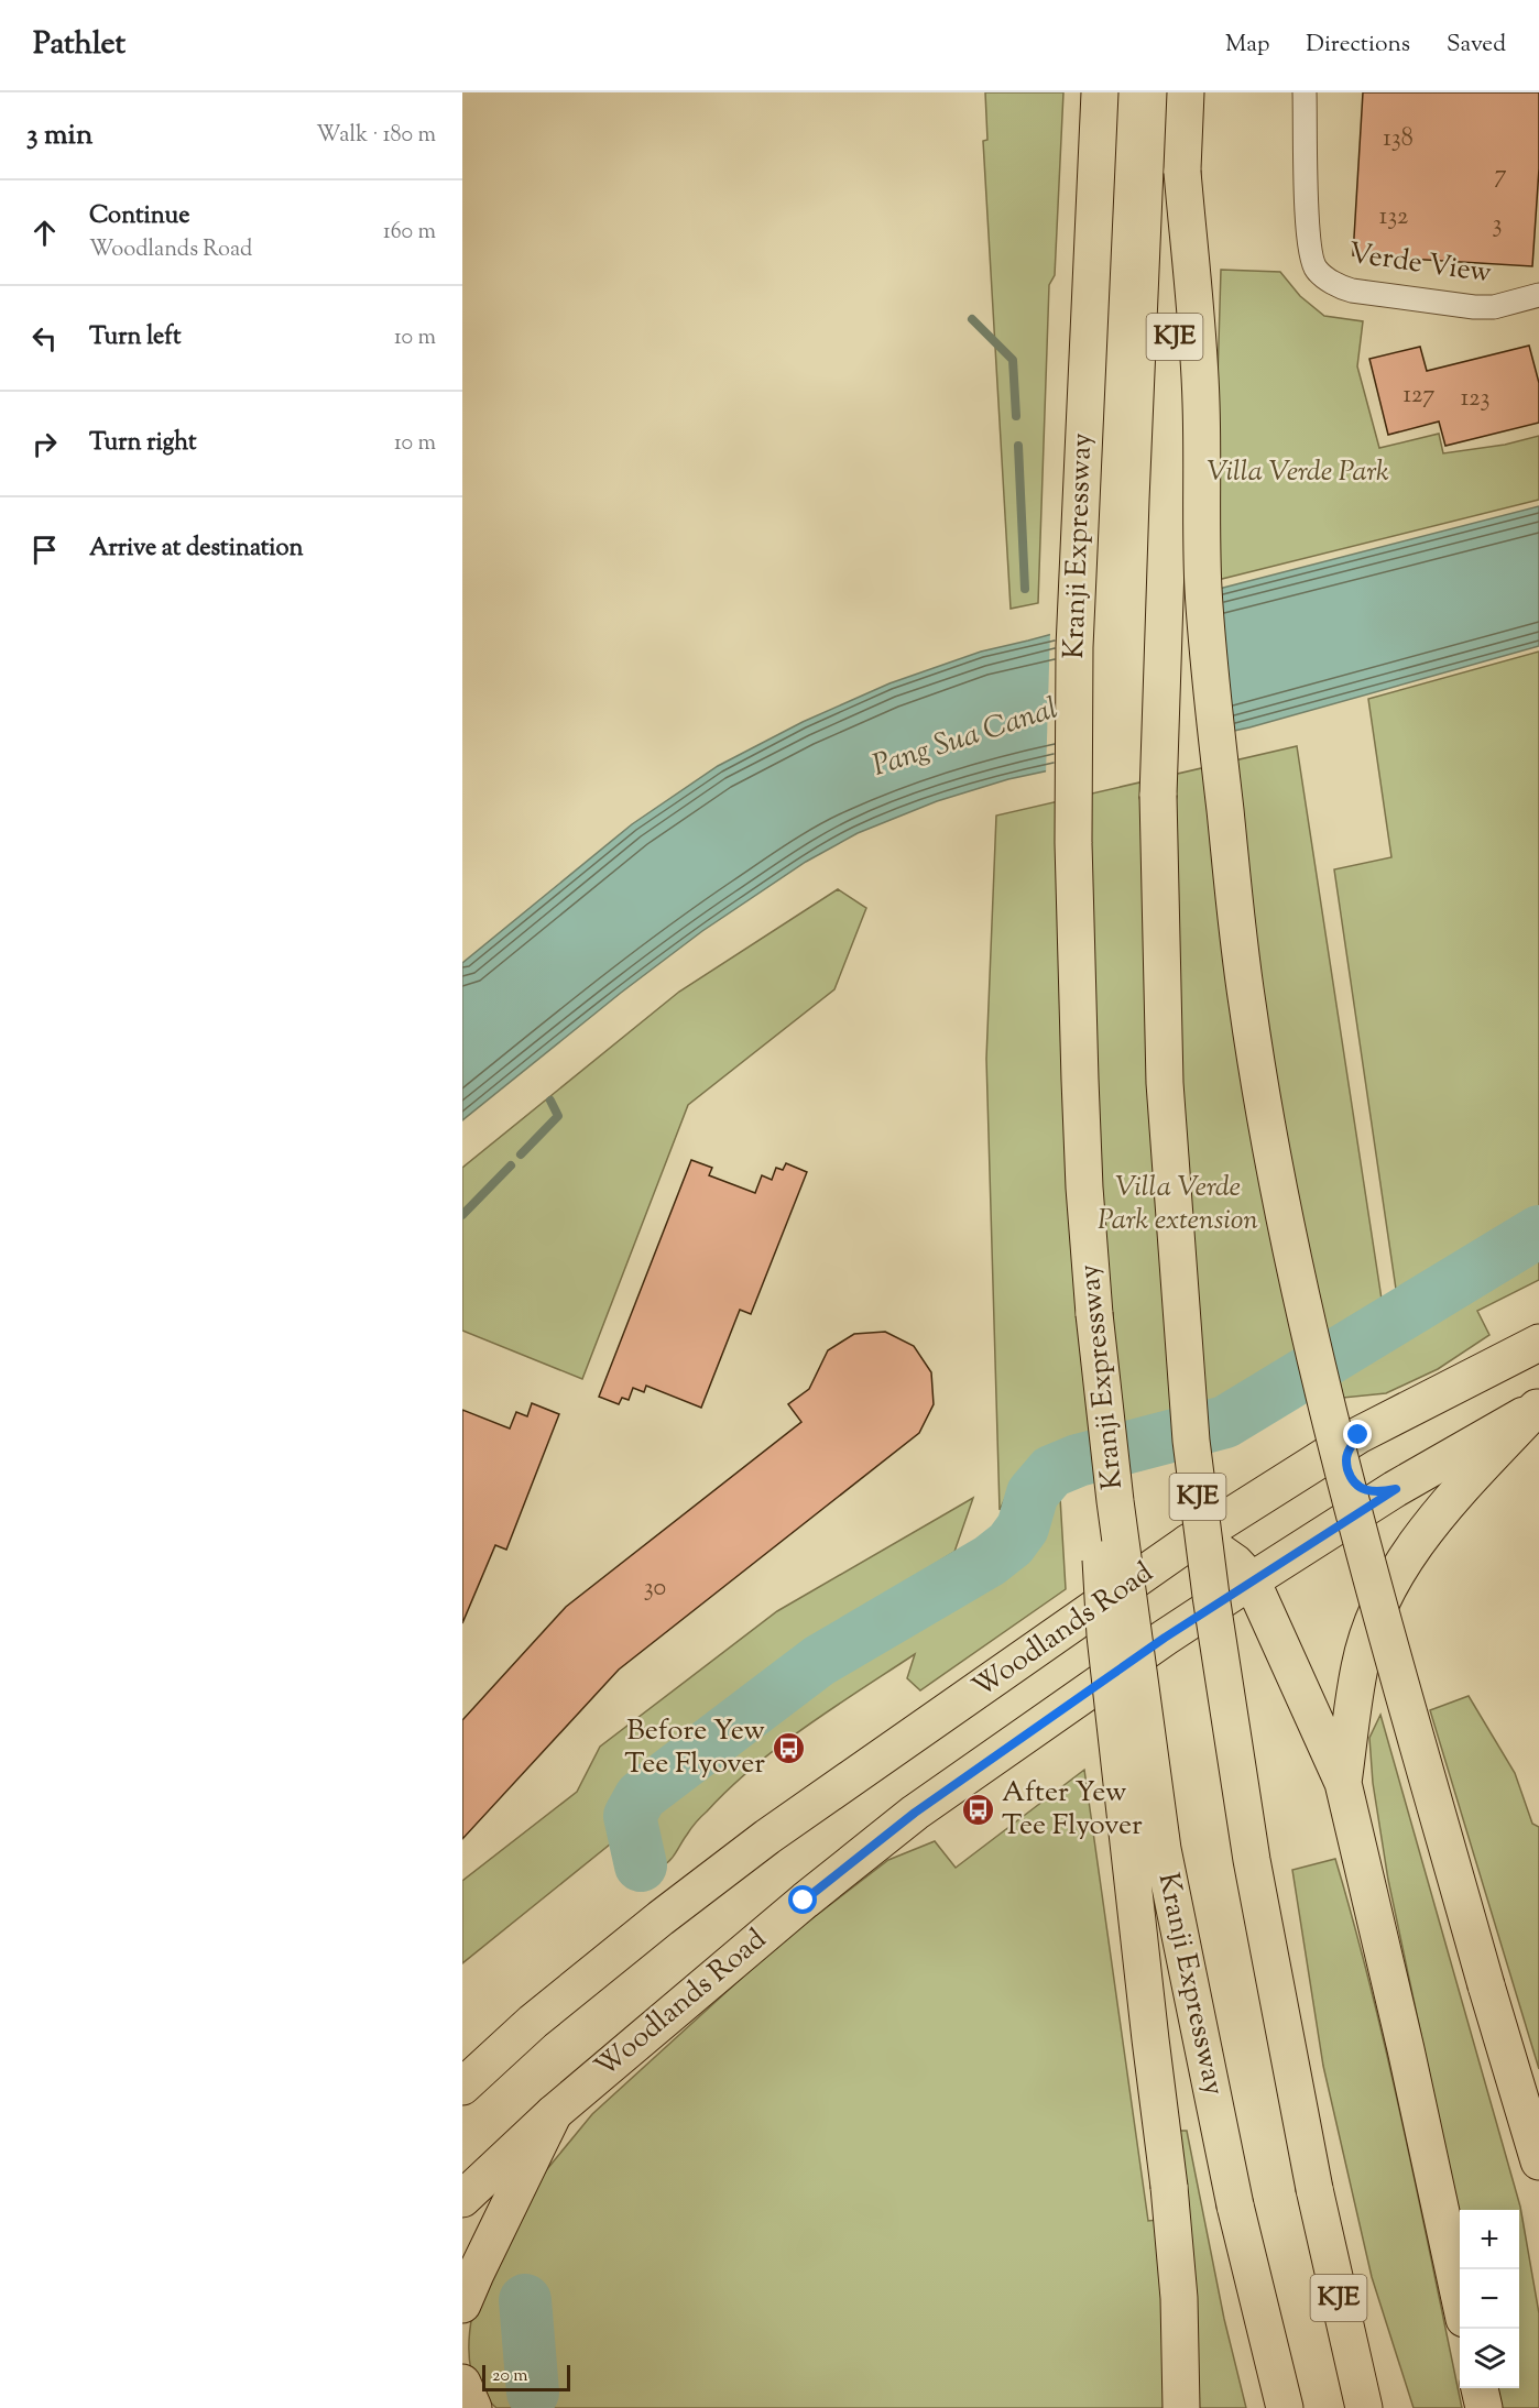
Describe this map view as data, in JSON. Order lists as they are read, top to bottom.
{
  "streets": {
    "main road": ["KJE", "Kranji Expressway", "Woodlands Road"],
    "street": ["Verde View"]
  },
  "water": ["Pang Sua Canal"],
  "parks": ["Villa Verde Park", "Villa Verde Park extension"],
  "places": {
    "bus stop": ["Before Yew Tee Flyover", "After Yew Tee Flyover"]
  },
  "house_numbers": [
    "138",
    "7",
    "132",
    "3",
    "127",
    "123",
    "30"
  ],
  "scale_bar": "20 m",
  "page": {
    "header": "Pathlet",
    "nav": ["Map", "Directions", "Saved"],
    "heading": ["3 min", "Walk · 180 m"],
    "list": [
      ["Continue", "Woodlands Road", "160 m"],
      ["Turn left", "10 m"],
      ["Turn right", "10 m"],
      "Arrive at destination"
    ],
    "map_buttons": ["+", "−"],
    "scale": "20 m"
  }
}
